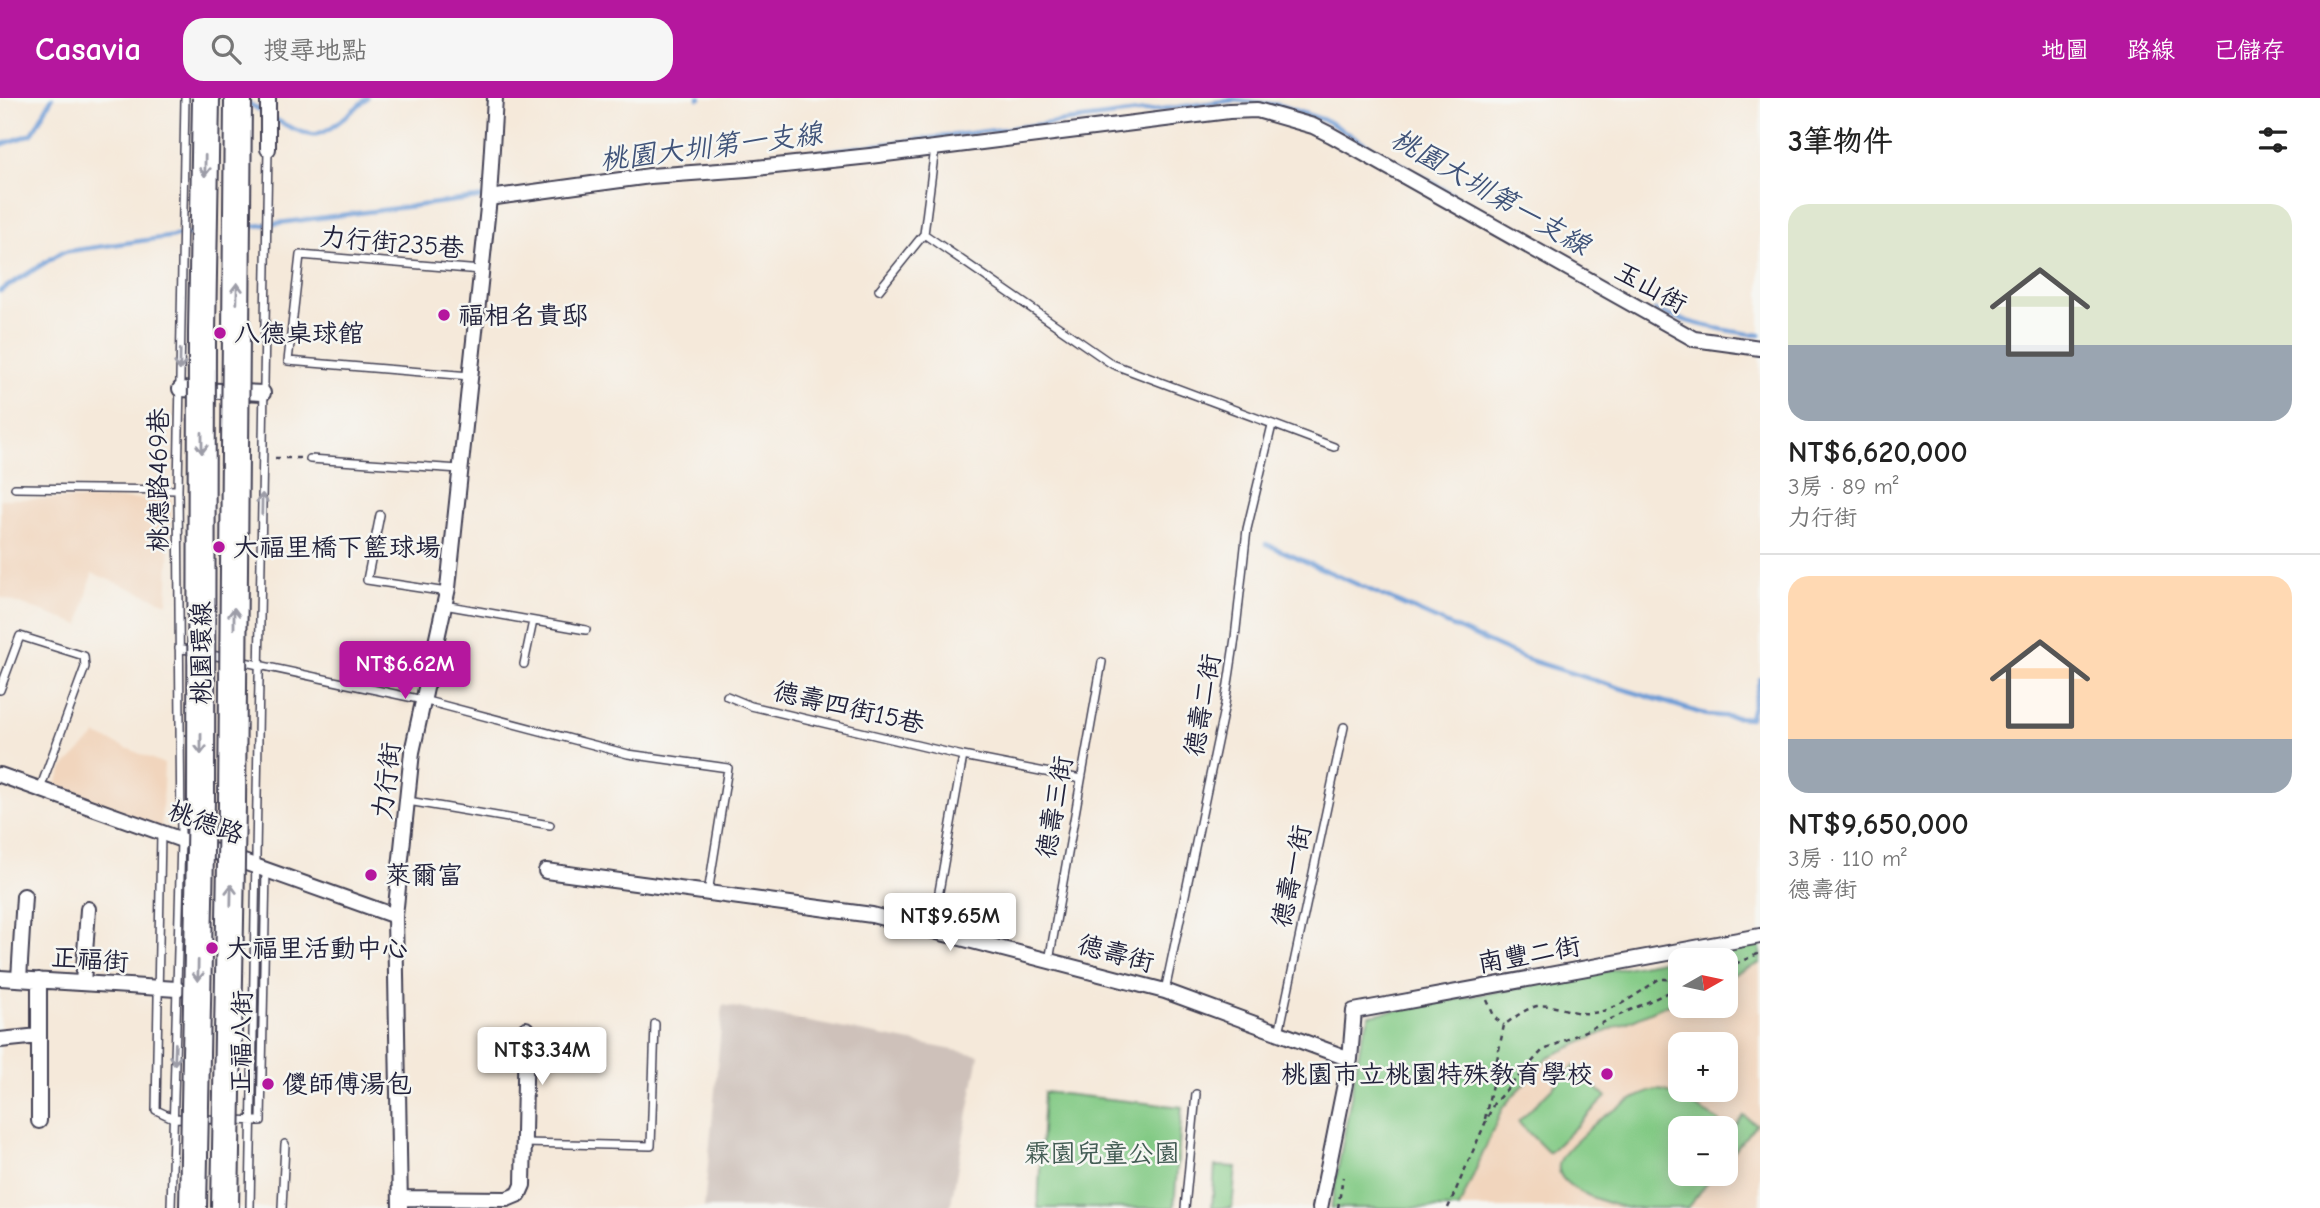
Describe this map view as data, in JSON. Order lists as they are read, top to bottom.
{
  "streets": {
    "highway": ["桃園環線"],
    "street": [
      "玉山街",
      "力行街",
      "桃德路",
      "德壽街",
      "南豐二街",
      "正福街"
    ],
    "lane": [
      "力行街235巷",
      "桃德路469巷",
      "德壽二街",
      "德壽四街15巷",
      "德壽三街",
      "德壽一街",
      "正福八街"
    ]
  },
  "crossings": [
    ["力行街235巷", "力行街"],
    ["玉山街", "力行街"],
    ["桃德路469巷", "桃德路"],
    ["桃德路469巷", "正福街"],
    ["德壽二街", "德壽街"],
    ["德壽四街15巷", "德壽三街"],
    ["力行街", "桃德路"],
    ["德壽三街", "德壽街"],
    ["桃德路", "正福八街"],
    ["德壽一街", "德壽街"],
    ["德壽街", "南豐二街"]
  ],
  "water": ["桃園大圳第一支線"],
  "parks": ["霖園兒童公園"],
  "places": [
    "福相名貴邸",
    "八德桌球館",
    "大福里橋下籃球場",
    "萊爾富",
    "大福里活動中心",
    "桃園市立桃園特殊教育學校",
    "儍師傅湯包"
  ],
  "north": "right",
  "page": {
    "header": "Casavia",
    "search": "搜尋地點",
    "nav": ["地圖", "路線", "已儲存"],
    "heading": "3筆物件",
    "list": [
      {
        "name": "NT$6,620,000",
        "note": "3房 · 89 m² · 力行街"
      },
      {
        "name": "NT$9,650,000",
        "note": "3房 · 110 m² · 德壽街"
      }
    ],
    "price": ["NT$6.62M", "NT$9.65M", "NT$3.34M"],
    "map_buttons": ["+", "−"]
  }
}
